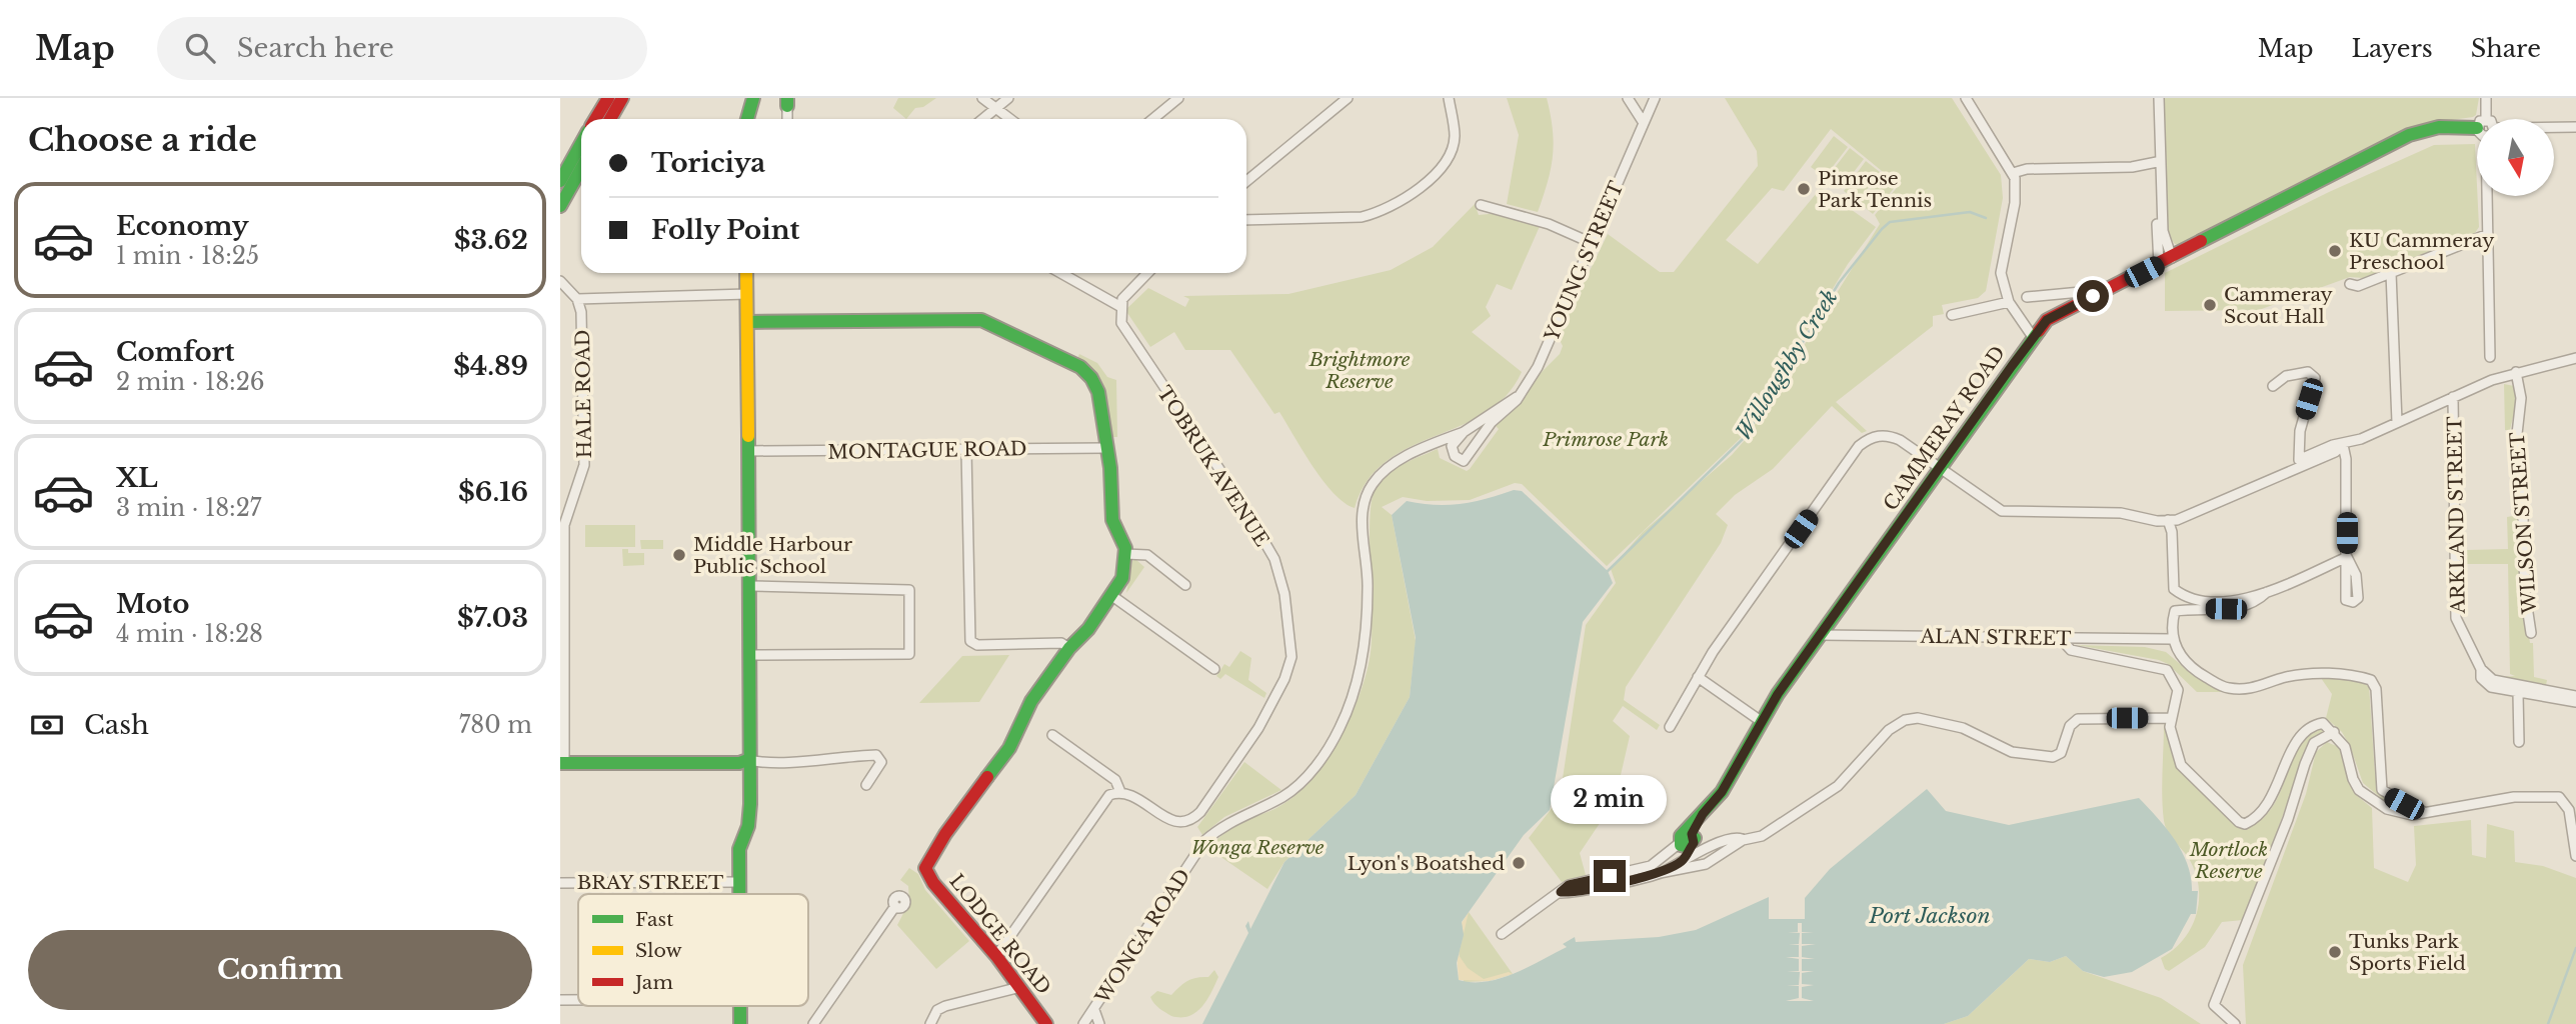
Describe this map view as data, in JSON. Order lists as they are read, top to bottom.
{
  "streets": {
    "main road": ["CAMMERAY ROAD", "LODGE ROAD"],
    "street": [
      "YOUNG STREET",
      "HALE ROAD",
      "MONTAGUE ROAD",
      "TOBRUK AVENUE",
      "ARKLAND STREET",
      "WILSON STREET",
      "ALAN STREET",
      "BRAY STREET",
      "WONGA ROAD"
    ]
  },
  "crossings": [
    ["YOUNG STREET", "WONGA ROAD"],
    ["CAMMERAY ROAD", "ALAN STREET"]
  ],
  "water": ["Willoughby Creek", "Port Jackson"],
  "parks": [
    "Brightmore Reserve",
    "Primrose Park",
    "Wonga Reserve",
    "Mortlock Reserve"
  ],
  "places": [
    "Pimrose Park Tennis",
    "KU Cammeray Preschool",
    "Cammeray Scout Hall",
    "Middle Harbour Public School",
    "Lyon's Boatshed",
    "Tunks Park Sports Field"
  ],
  "legend": ["Fast", "Slow", "Jam"],
  "north": "bottom",
  "page": {
    "header": "Map",
    "search": "Search here",
    "nav": ["Map", "Layers", "Share"],
    "heading": "Choose a ride",
    "banner": ["Toriciya", "Folly Point"],
    "list": [
      {
        "name": "Economy",
        "note": "1 min · 18:25",
        "value": "$3.62"
      },
      {
        "name": "Comfort",
        "note": "2 min · 18:26",
        "value": "$4.89"
      },
      {
        "name": "XL",
        "note": "3 min · 18:27",
        "value": "$6.16"
      },
      {
        "name": "Moto",
        "note": "4 min · 18:28",
        "value": "$7.03"
      }
    ],
    "pay": ["Cash", "780 m"],
    "bubble": "2 min",
    "buttons": "Confirm"
  }
}
